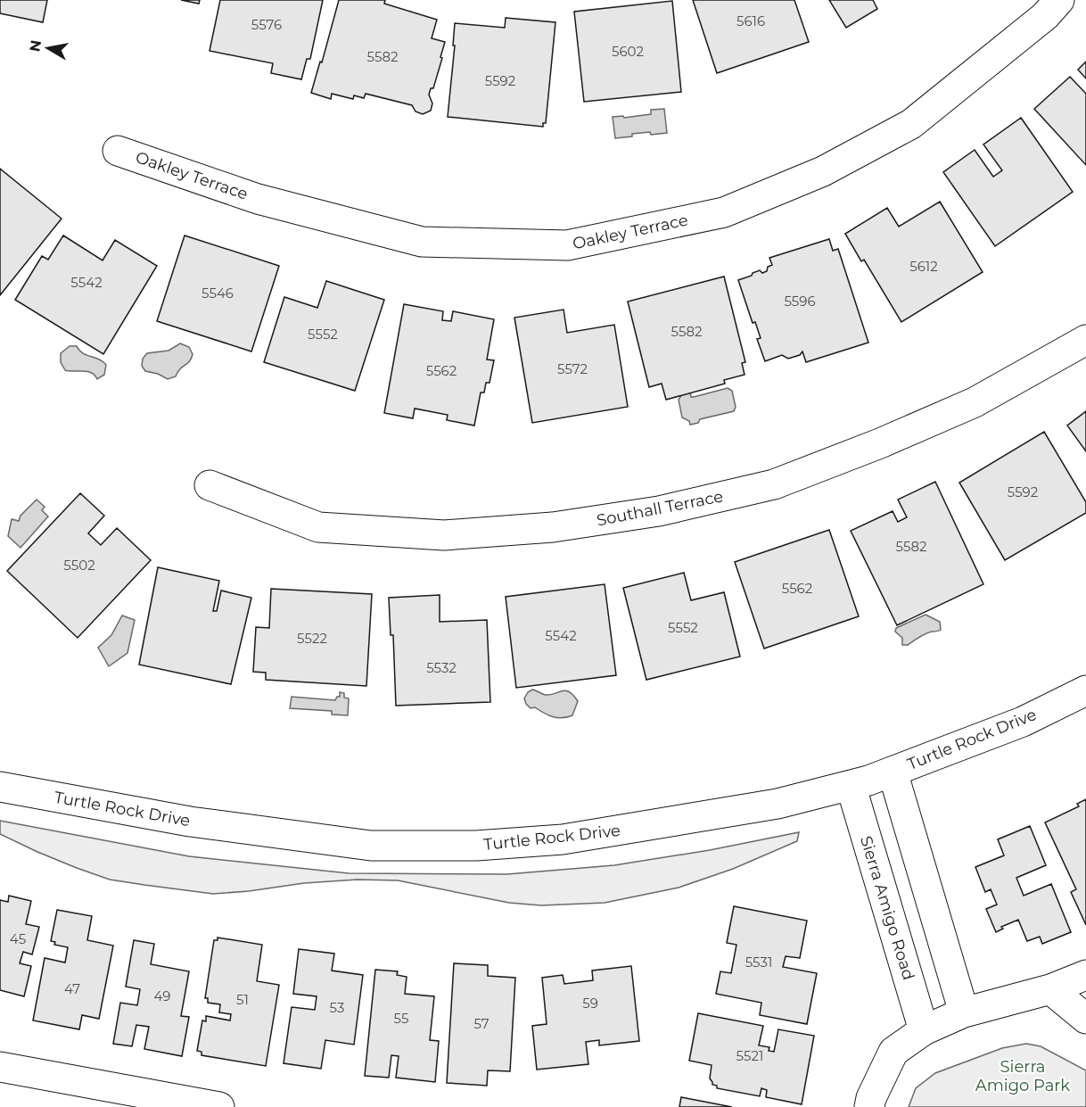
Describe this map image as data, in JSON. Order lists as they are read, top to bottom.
{
  "streets": {
    "street": [
      "Oakley Terrace",
      "Southall Terrace",
      "Turtle Rock Drive",
      "Sierra Amigo Road"
    ]
  },
  "crossings": [
    ["Turtle Rock Drive", "Sierra Amigo Road"]
  ],
  "parks": ["Sierra Amigo Park"],
  "house_numbers": [
    "5616",
    "5576",
    "5602",
    "5582",
    "5592",
    "5612",
    "5542",
    "5546",
    "5596",
    "5582",
    "5552",
    "5572",
    "5562",
    "5592",
    "5582",
    "5502",
    "5562",
    "5552",
    "5542",
    "5522",
    "5532",
    "45",
    "5531",
    "47",
    "49",
    "51",
    "59",
    "53",
    "55",
    "57",
    "5521"
  ],
  "north": "left"
}
